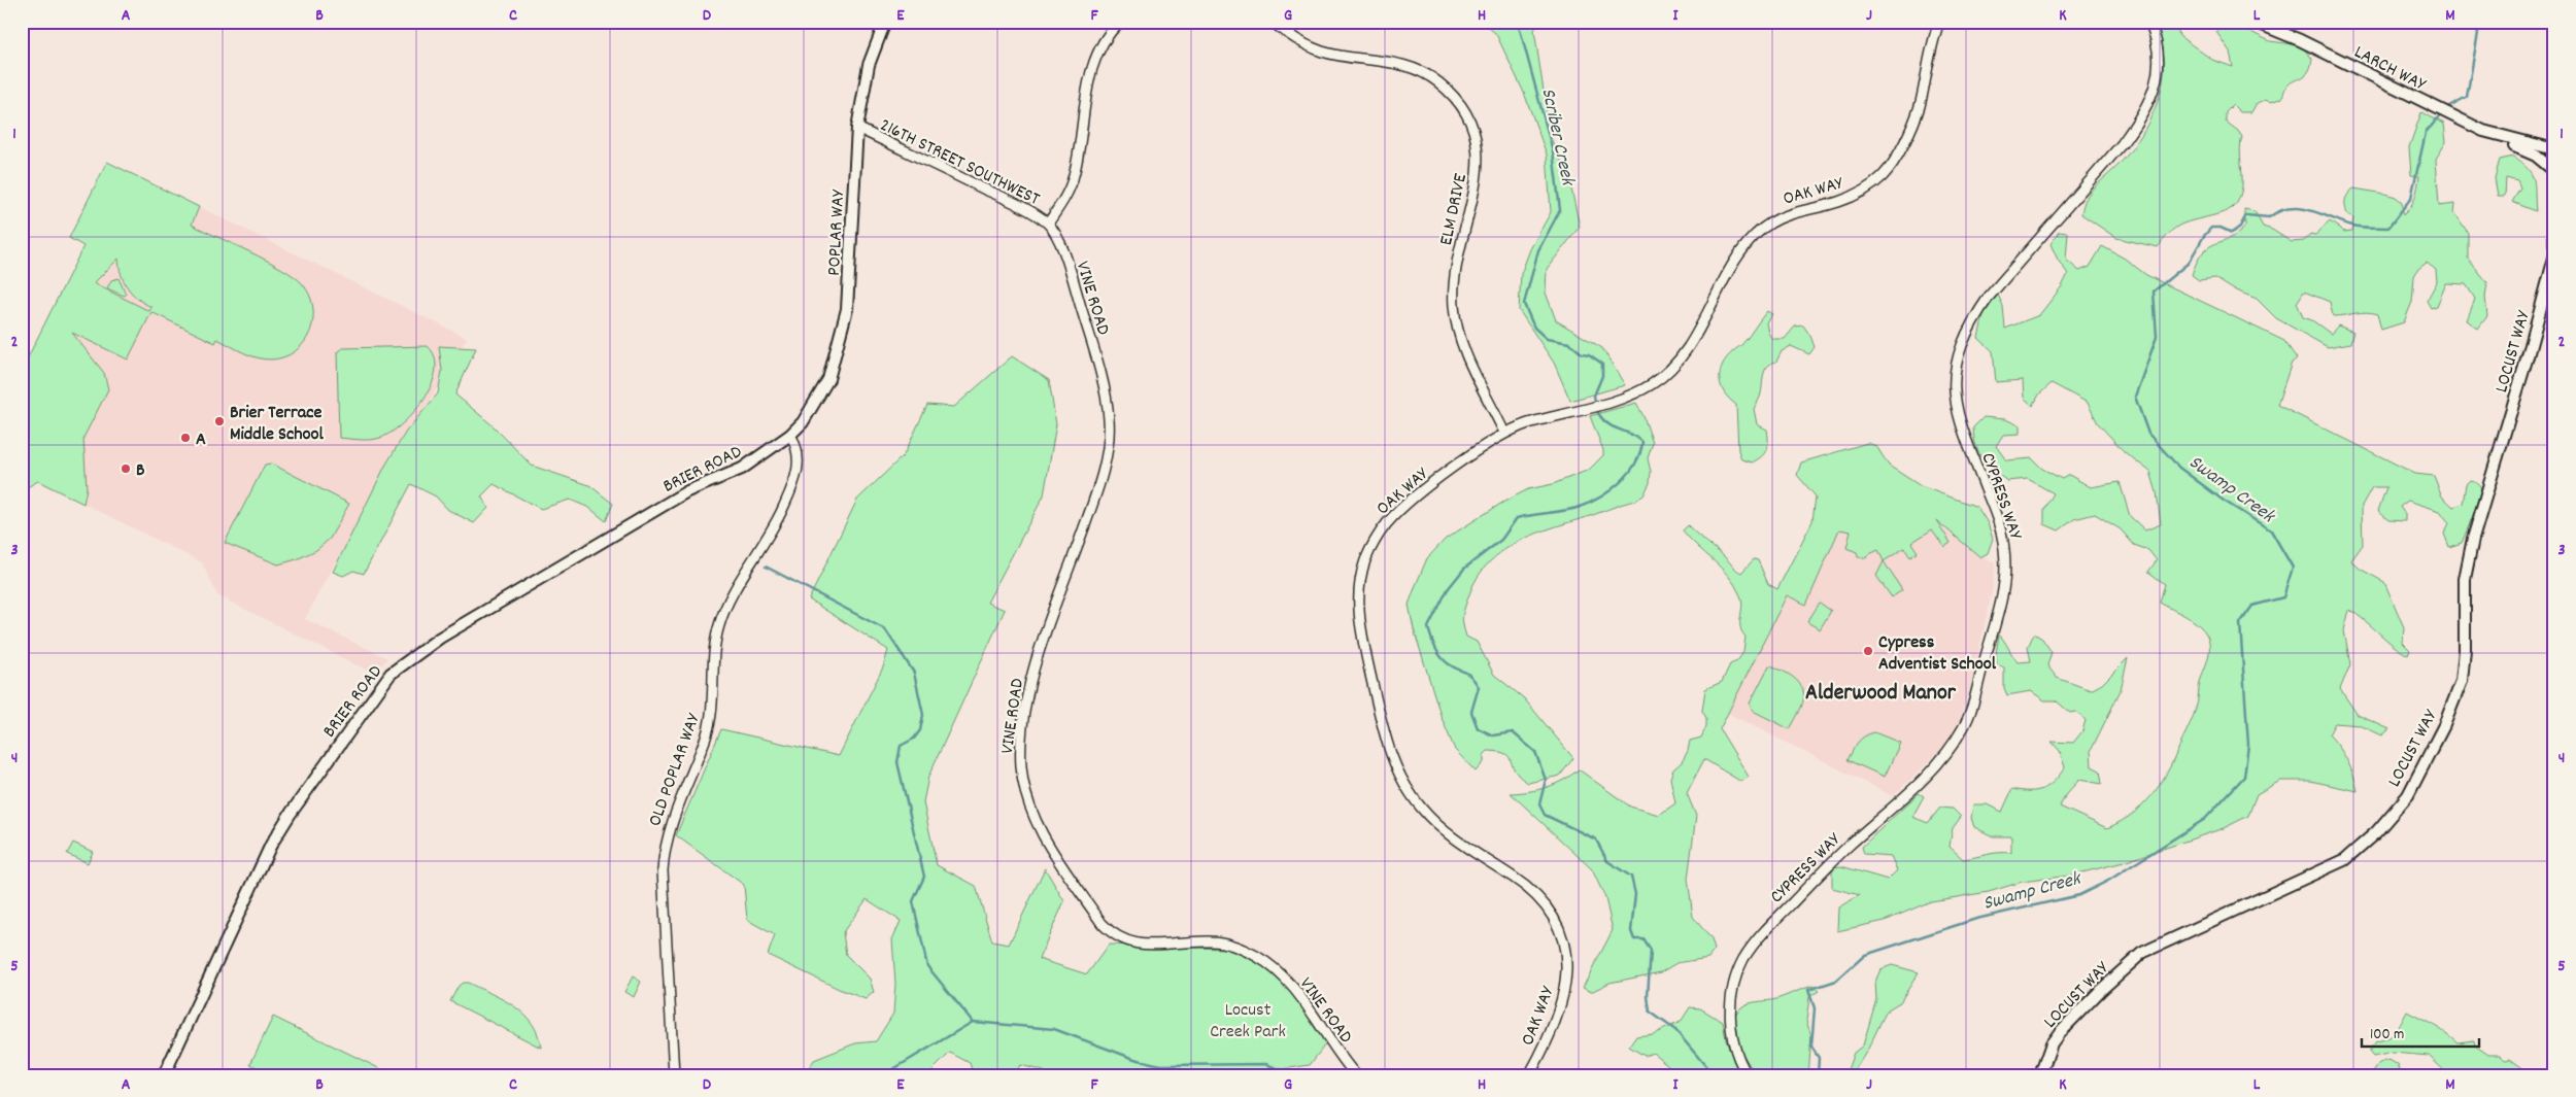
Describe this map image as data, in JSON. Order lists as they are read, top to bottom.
{
  "streets": {
    "main road": [
      "LARCH WAY",
      "POPLAR WAY",
      "LOCUST WAY",
      "BRIER ROAD"
    ],
    "street": [
      "216TH STREET SOUTHWEST",
      "OAK WAY",
      "ELM DRIVE",
      "VINE ROAD",
      "CYPRESS WAY",
      "OLD POPLAR WAY"
    ]
  },
  "crossings": [
    ["216TH STREET SOUTHWEST", "POPLAR WAY"],
    ["216TH STREET SOUTHWEST", "VINE ROAD"],
    ["OAK WAY", "ELM DRIVE"],
    ["POPLAR WAY", "BRIER ROAD"],
    ["POPLAR WAY", "OLD POPLAR WAY"],
    ["BRIER ROAD", "OLD POPLAR WAY"]
  ],
  "districts": ["Alderwood Manor"],
  "water": ["Scriber Creek", "Swamp Creek"],
  "parks": ["Locust Creek Park"],
  "places": [
    "Brier Terrace Middle School",
    "A",
    "B",
    "Cypress Adventist School"
  ],
  "scale_bar": "100 m",
  "grid": {
    "columns": [
      "A",
      "B",
      "C",
      "D",
      "E",
      "F",
      "G",
      "H",
      "I",
      "J",
      "K",
      "L",
      "M"
    ],
    "rows": [
      "1",
      "2",
      "3",
      "4",
      "5"
    ]
  }
}
